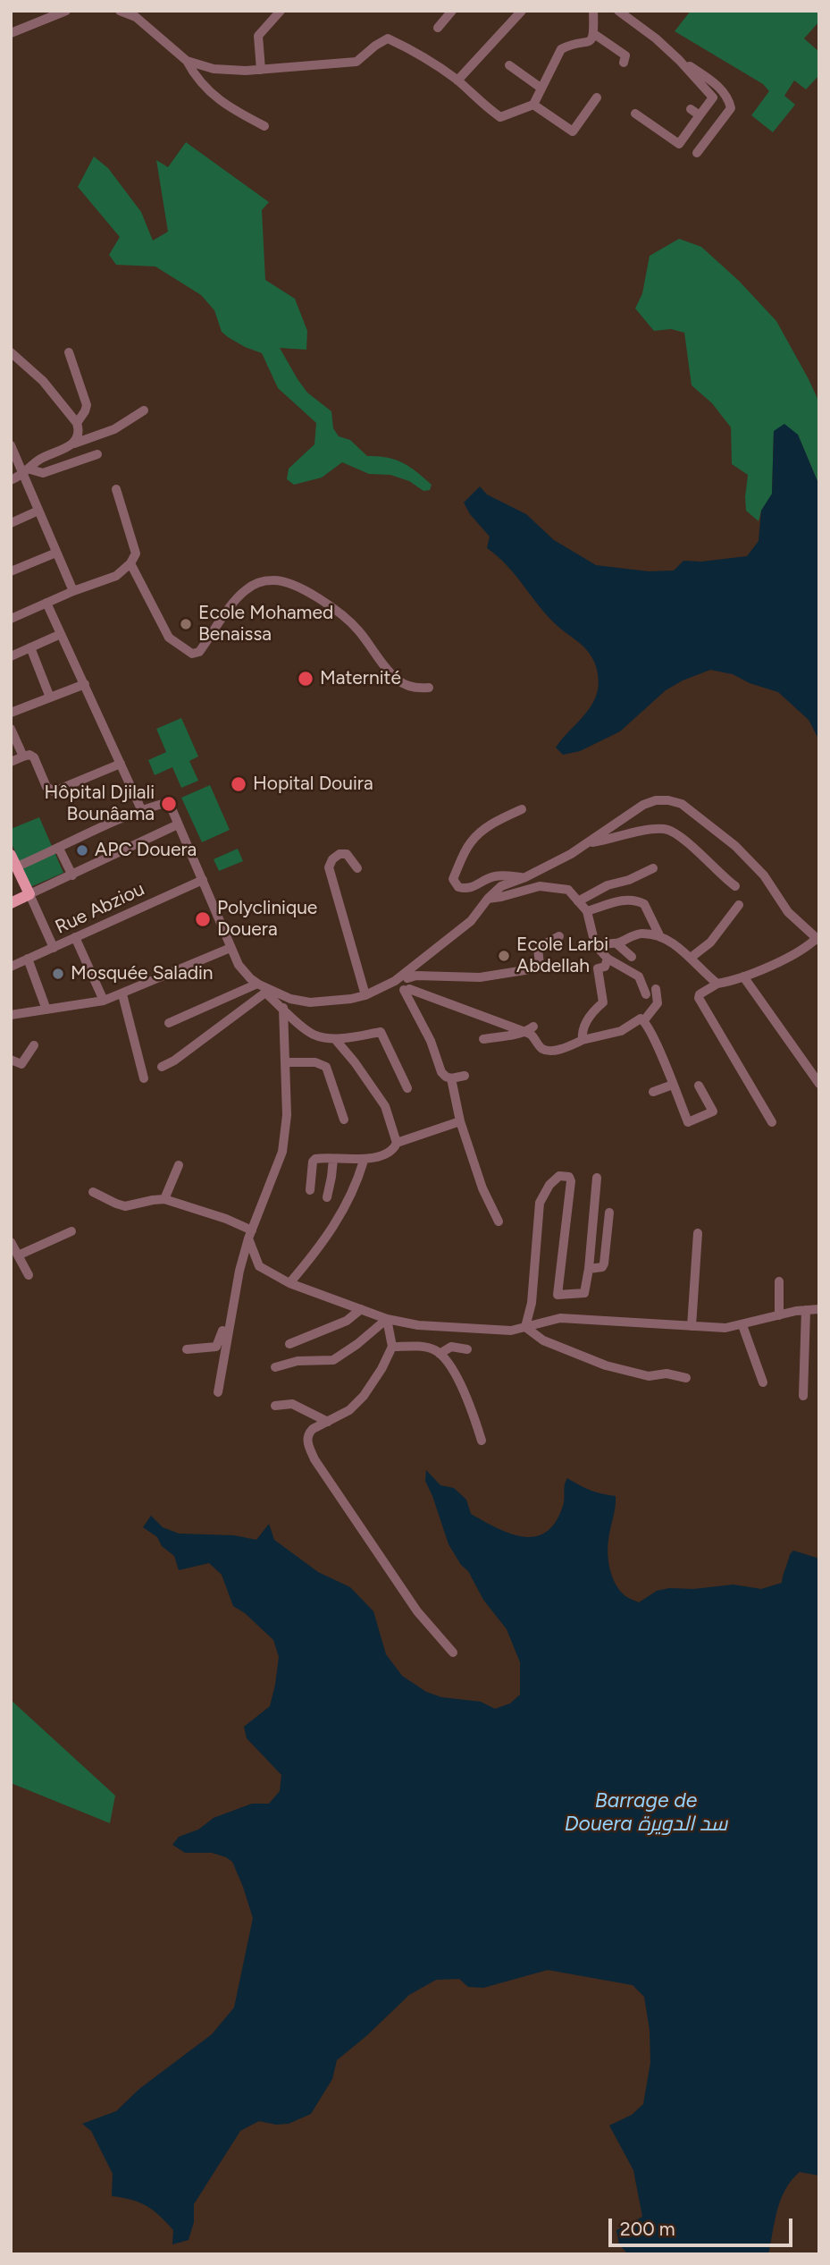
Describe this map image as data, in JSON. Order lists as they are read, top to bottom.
{
  "streets": {
    "street": ["Rue Abziou"]
  },
  "water": ["Barrage de Douera سد الدويرة"],
  "places": [
    "Ecole Mohamed Benaissa",
    "Maternité",
    "Hopital Douira",
    "Hôpital Djilali Bounâama",
    "APC Douera",
    "Polyclinique Douera",
    "Ecole Larbi Abdellah",
    "Mosquée Saladin"
  ],
  "scale_bar": "200 m"
}
